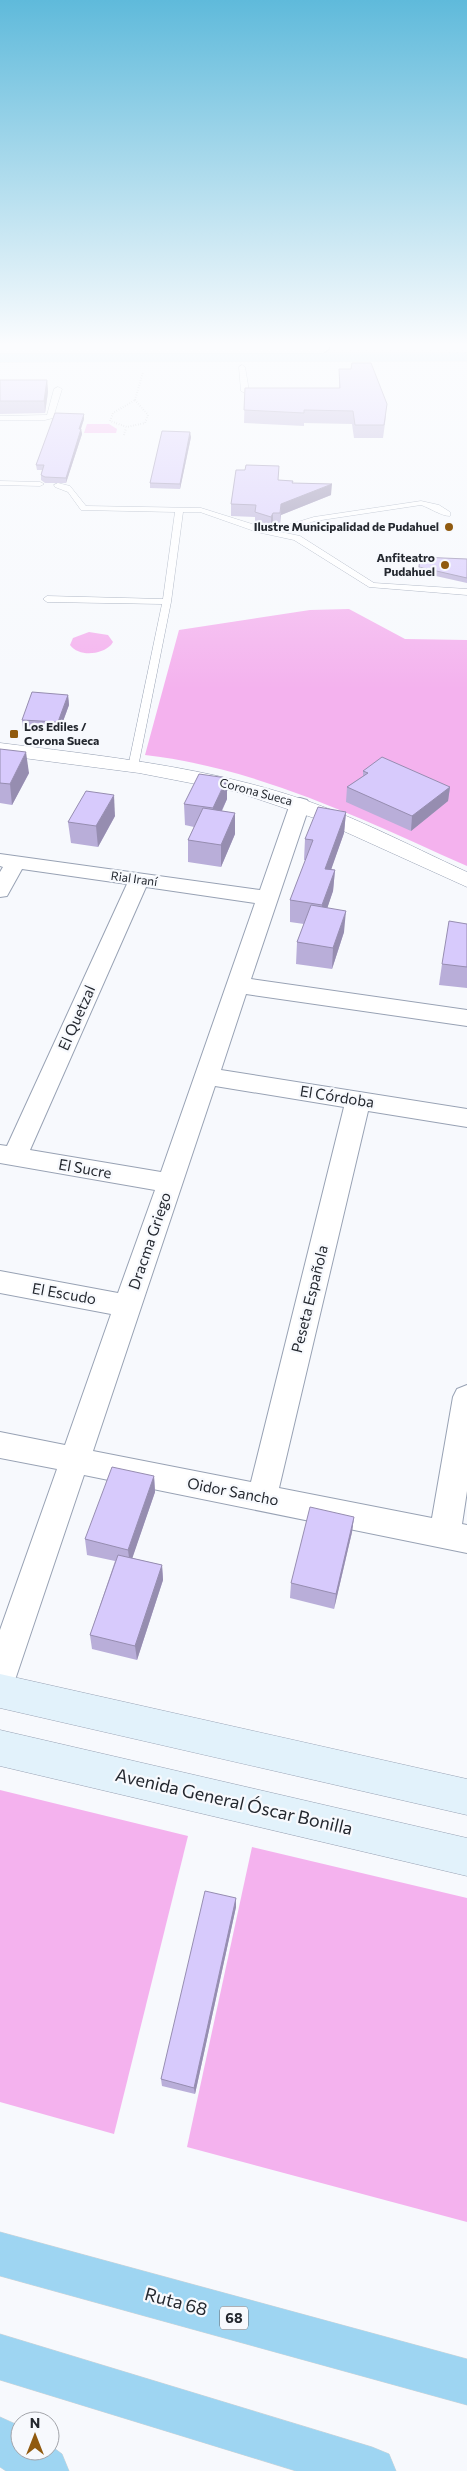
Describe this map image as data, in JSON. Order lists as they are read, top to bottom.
{
  "streets": {
    "highway": ["Ruta 68", "68"],
    "main road": ["Avenida General Óscar Bonilla"],
    "street": [
      "Corona Sueca",
      "Rial Iraní",
      "El Quetzal",
      "El Córdoba",
      "El Sucre",
      "Dracma Griego",
      "El Escudo",
      "Peseta Española",
      "Oidor Sancho"
    ]
  },
  "crossings": [
    ["Corona Sueca", "Dracma Griego"],
    ["Rial Iraní", "El Quetzal"],
    ["Rial Iraní", "Dracma Griego"],
    ["El Quetzal", "El Sucre"],
    ["El Córdoba", "Dracma Griego"],
    ["El Córdoba", "Peseta Española"],
    ["El Sucre", "Dracma Griego"],
    ["Dracma Griego", "El Escudo"],
    ["Dracma Griego", "Oidor Sancho"],
    ["Peseta Española", "Oidor Sancho"]
  ],
  "places": {
    "other": ["Ilustre Municipalidad de Pudahuel", "Anfiteatro Pudahuel"],
    "transit": ["Los Ediles / Corona Sueca"]
  },
  "north": "top"
}
